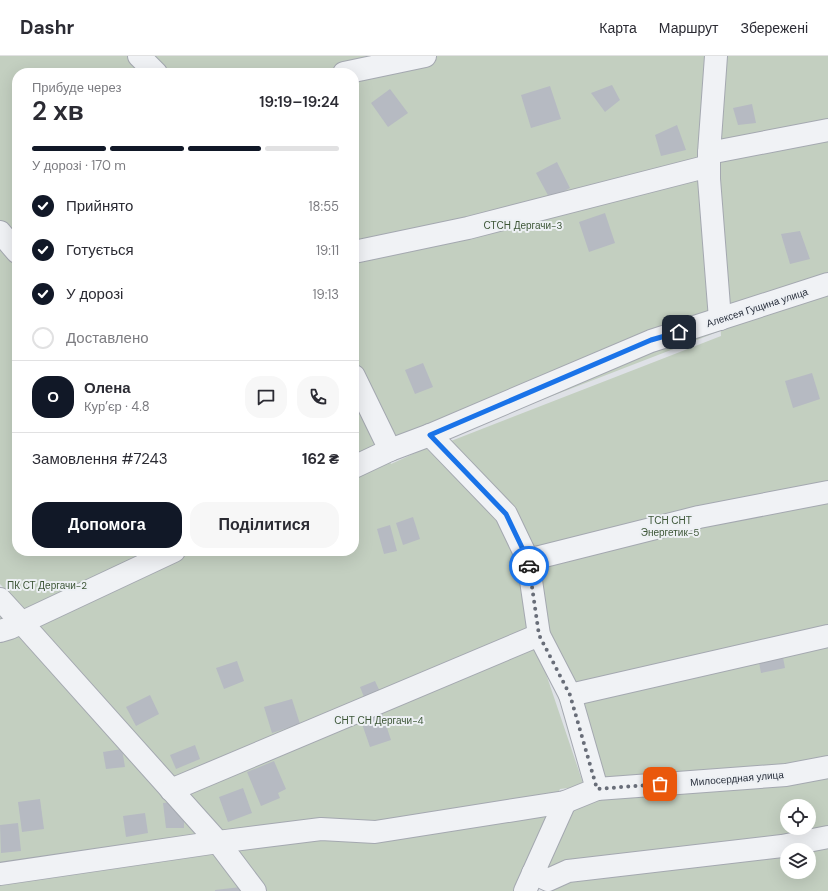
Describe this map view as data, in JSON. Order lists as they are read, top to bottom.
{
  "streets": {
    "street": ["Алексея Гущина улица", "Милосердная улица"]
  },
  "parks": [
    "СТСН Дергачи-3",
    "ТСН СНТ Энергетик-5",
    "ПК СТ Дергачи-2",
    "СНТ СН Дергачи-4"
  ],
  "page": {
    "header": "Dashr",
    "nav": ["Карта", "Маршрут", "Збережені"],
    "heading": ["2 хв", "Прибуде через", "19:19–19:24"],
    "panel": [
      "Олена",
      "Кур’єр · 4.8",
      "Замовлення #7243",
      "162 ₴"
    ],
    "bar": "У дорозі · 170 m",
    "list": [
      ["Прийнято", "18:55"],
      ["Готується", "19:11"],
      ["У дорозі", "19:13"],
      "Доставлено"
    ],
    "round": "О",
    "buttons": ["Допомога", "Поділитися"]
  }
}
